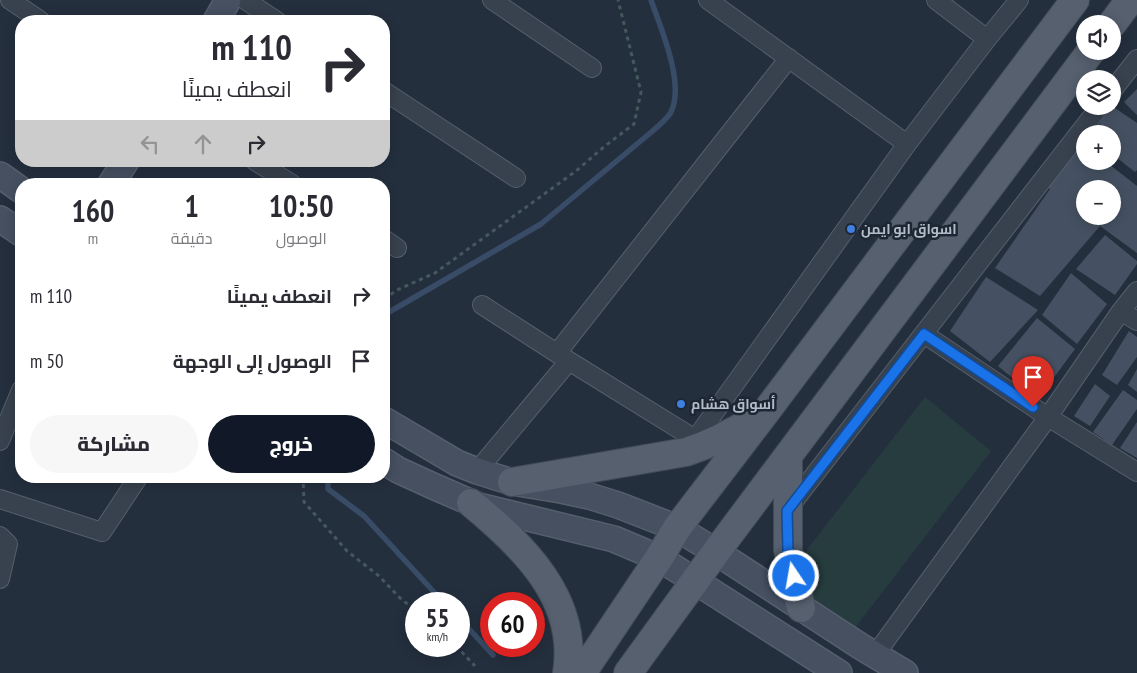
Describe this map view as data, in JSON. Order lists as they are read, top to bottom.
{
  "places": ["اسواق ابو ايمن", "أسواق هشام"],
  "page": {
    "map_buttons": ["+", "−"],
    "turn": ["110 m", "انعطف يمينًا"],
    "eta": [
      "10:50",
      "الوصول",
      "1",
      "دقيقة",
      "160",
      "m"
    ],
    "list": [
      {
        "name": "انعطف يمينًا",
        "value": "110 m"
      },
      {
        "name": "الوصول إلى الوجهة",
        "value": "50 m"
      }
    ],
    "buttons": ["خروج", "مشاركة"],
    "speed": "55 km/h",
    "limit": "60"
  }
}
